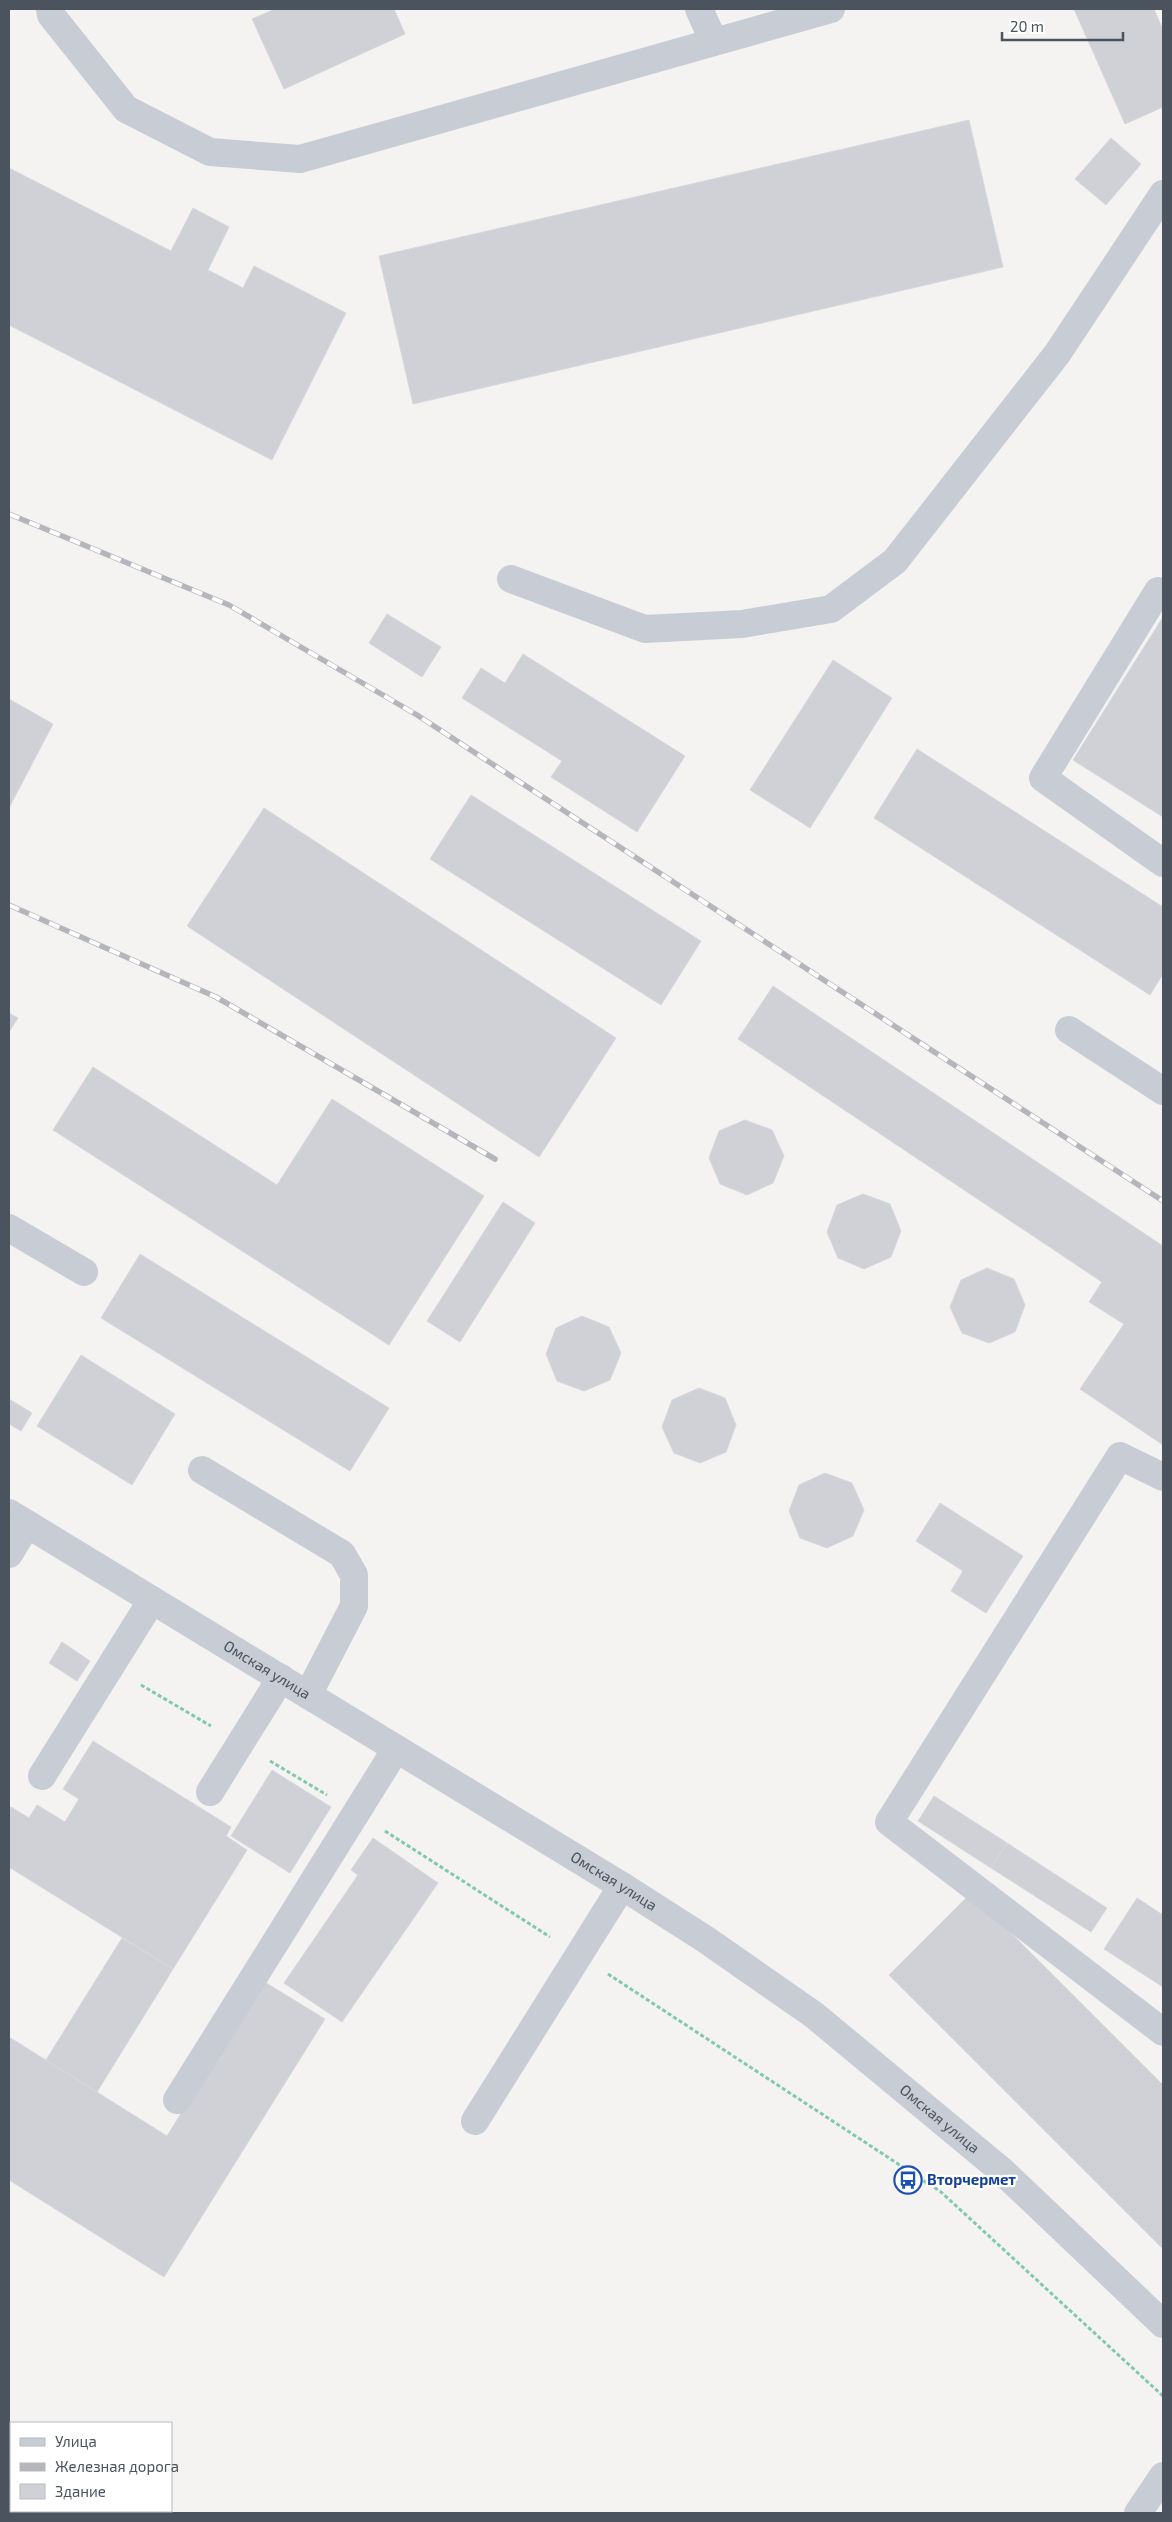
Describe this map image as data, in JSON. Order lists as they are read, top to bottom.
{
  "streets": {
    "street": ["Омская улица"]
  },
  "places": {
    "bus stop": ["Вторчермет"]
  },
  "legend": ["Улица", "Железная дорога", "Здание"],
  "scale_bar": "20 m"
}
